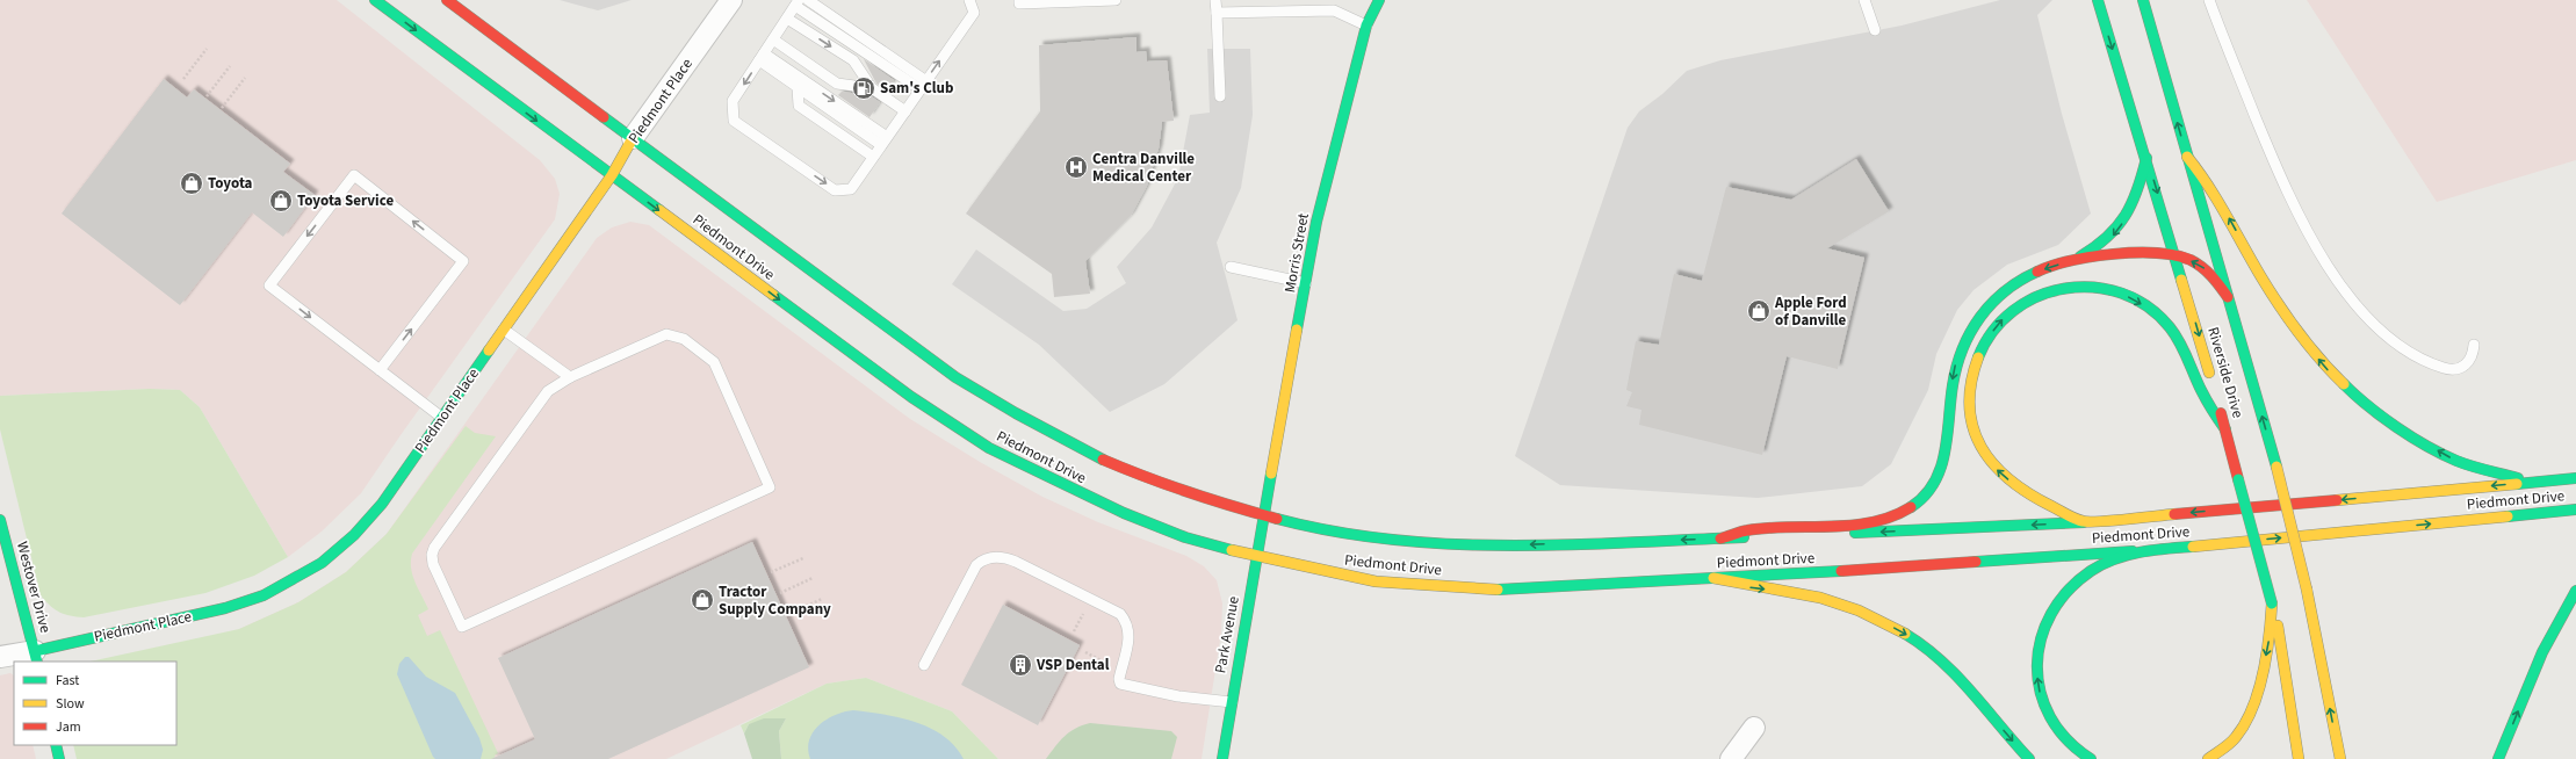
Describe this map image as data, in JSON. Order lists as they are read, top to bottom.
{
  "streets": {
    "main road": [
      "Piedmont Place",
      "Piedmont Drive",
      "Morris Street",
      "Riverside Drive",
      "Westover Drive",
      "Park Avenue"
    ]
  },
  "crossings": [
    ["Piedmont Place", "Piedmont Drive"],
    ["Piedmont Place", "Westover Drive"],
    ["Piedmont Drive", "Morris Street"],
    ["Piedmont Drive", "Park Avenue"],
    ["Morris Street", "Park Avenue"]
  ],
  "places": {
    "fuel station": ["Sam's Club"],
    "hospital": ["Centra Danville Medical Center"],
    "shop": [
      "Toyota",
      "Toyota Service",
      "Apple Ford of Danville",
      "Tractor Supply Company"
    ],
    "building": ["VSP Dental"]
  },
  "legend": ["Fast", "Slow", "Jam"]
}
